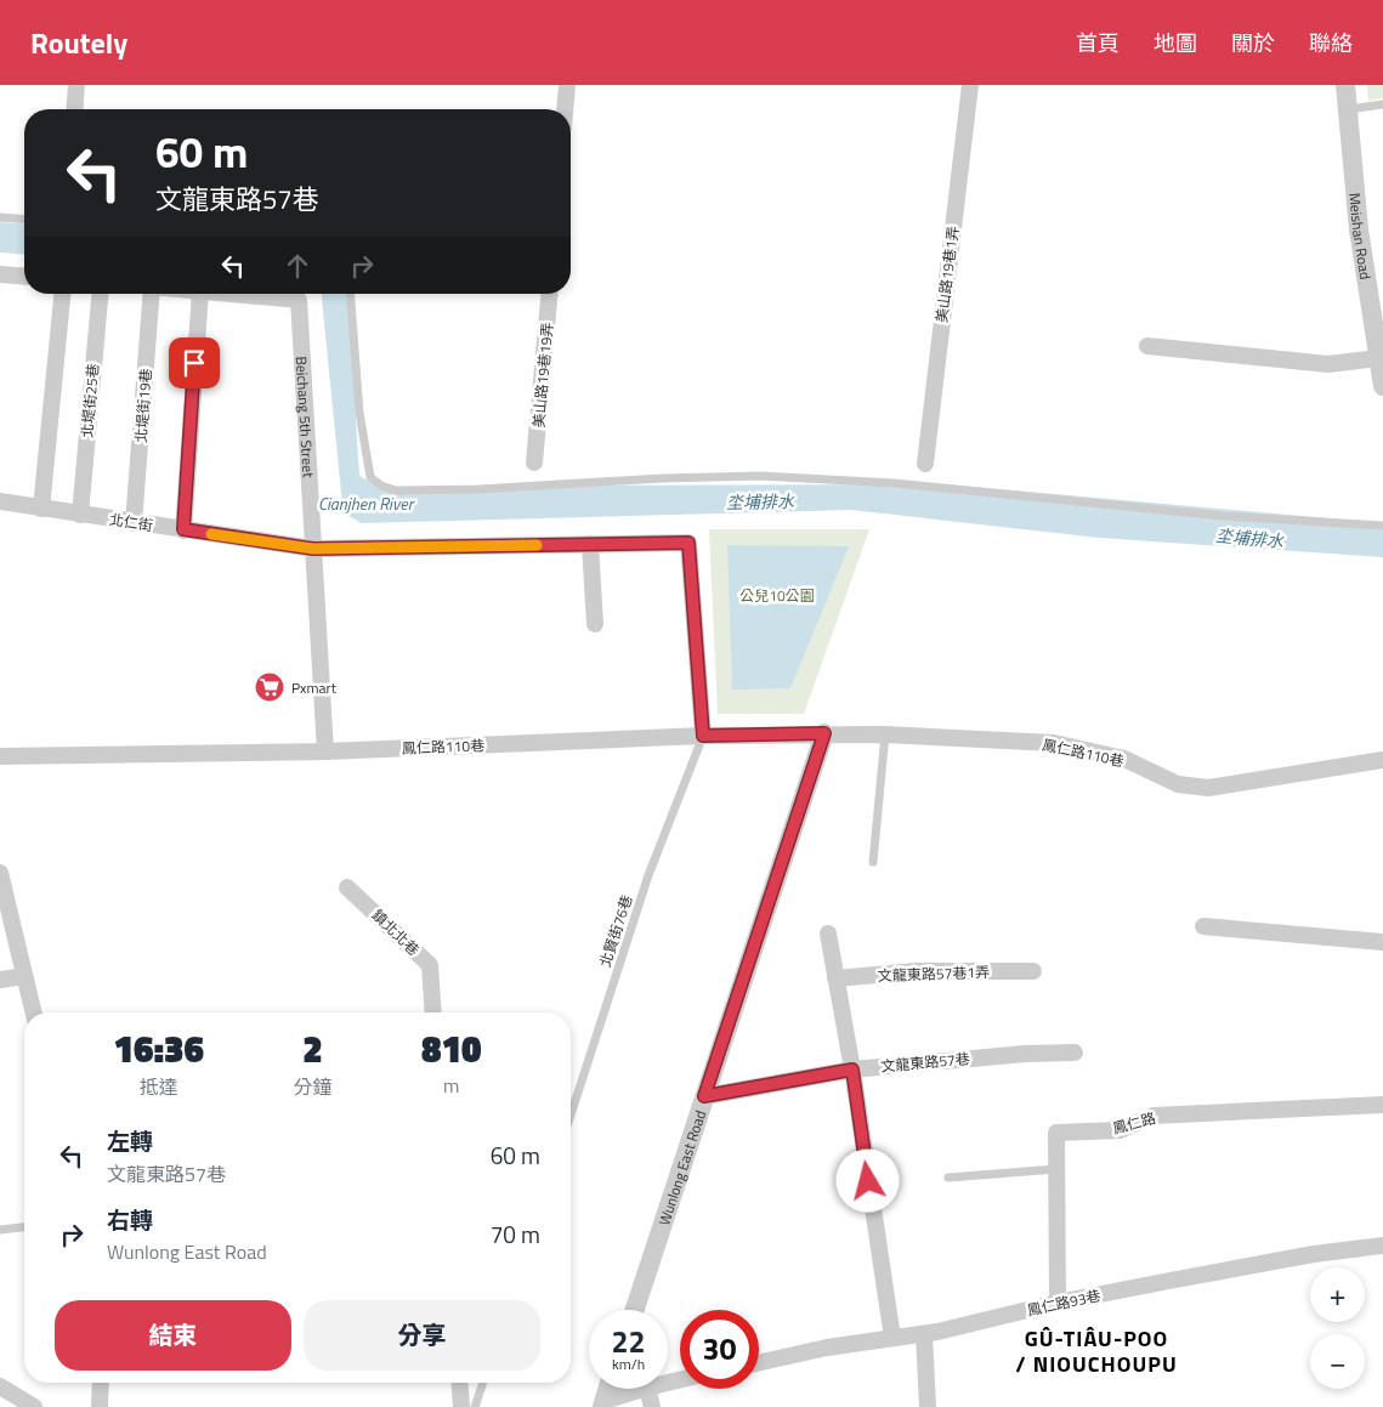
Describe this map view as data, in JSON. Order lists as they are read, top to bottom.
{
  "streets": {
    "street": [
      "Meishan Road",
      "美山路19巷1弄",
      "美山路19巷19弄",
      "北堤街25巷",
      "北堤街19巷",
      "Beichang 5th Street",
      "北仁街",
      "鳳仁路110巷",
      "鎮北北巷",
      "文龍東路57巷1弄",
      "文龍東路57巷",
      "鳳仁路",
      "Wunlong East Road",
      "鳳仁路93巷"
    ],
    "lane": ["北賢街76巷"]
  },
  "crossings": [
    ["北堤街25巷", "北仁街"],
    ["北堤街19巷", "北仁街"],
    ["Beichang 5th Street", "北仁街"],
    ["Beichang 5th Street", "鳳仁路110巷"],
    ["北仁街", "鳳仁路110巷"],
    ["北仁街", "北賢街76巷"],
    ["鳳仁路110巷", "北賢街76巷"],
    ["鳳仁路110巷", "Wunlong East Road"],
    ["文龍東路57巷", "Wunlong East Road"],
    ["鳳仁路", "鳳仁路93巷"]
  ],
  "districts": ["GÛ-TIÂU-POO / NIOUCHOUPU"],
  "water": ["坔埔排水", "Cianjhen River"],
  "parks": ["公兒10公園"],
  "places": {
    "supermarket": ["Pxmart"]
  },
  "page": {
    "header": "Routely",
    "nav": [
      "首頁",
      "地圖",
      "關於",
      "聯絡"
    ],
    "turn": ["60 m", "文龍東路57巷"],
    "eta": [
      "16:36",
      "抵達",
      "2",
      "分鐘",
      "810",
      "m"
    ],
    "list": [
      {
        "name": "左轉",
        "note": "文龍東路57巷",
        "value": "60 m"
      },
      {
        "name": "右轉",
        "note": "Wunlong East Road",
        "value": "70 m"
      }
    ],
    "map_buttons": ["+", "−"],
    "buttons": ["結束", "分享"],
    "speed": "22 km/h",
    "limit": "30"
  }
}
